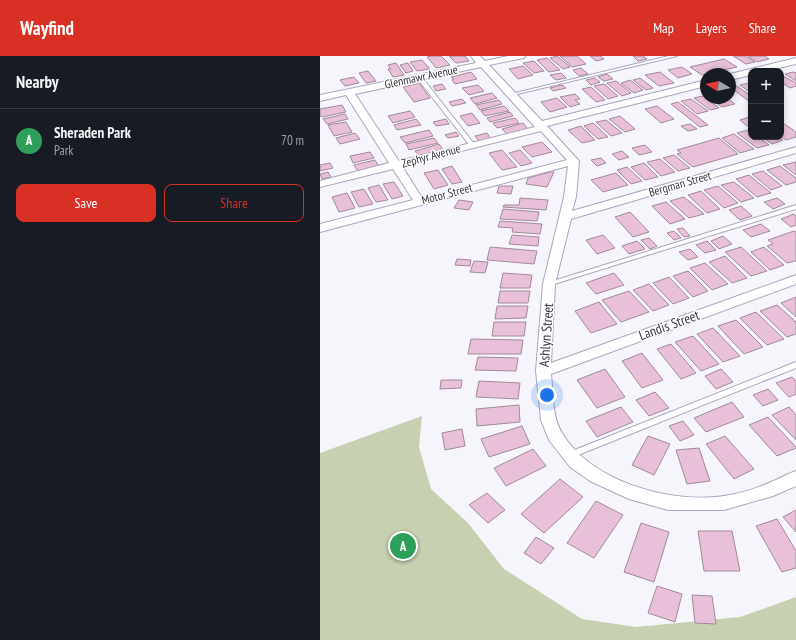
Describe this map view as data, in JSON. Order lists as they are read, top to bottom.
{
  "streets": {
    "street": [
      "Glenmawr Avenue",
      "Zephyr Avenue",
      "Bergman Street",
      "Motor Street",
      "Landis Street",
      "Ashlyn Street"
    ]
  },
  "crossings": [
    ["Bergman Street", "Ashlyn Street"],
    ["Motor Street", "Ashlyn Street"],
    ["Landis Street", "Ashlyn Street"]
  ],
  "north": "left",
  "page": {
    "header": "Wayfind",
    "nav": ["Map", "Layers", "Share"],
    "heading": "Nearby",
    "map_buttons": ["+", "−"],
    "list": [
      {
        "mark": "A",
        "name": "Sheraden Park",
        "note": "Park",
        "value": "70 m"
      }
    ],
    "buttons": ["Save", "Share"],
    "pins": "A"
  }
}
